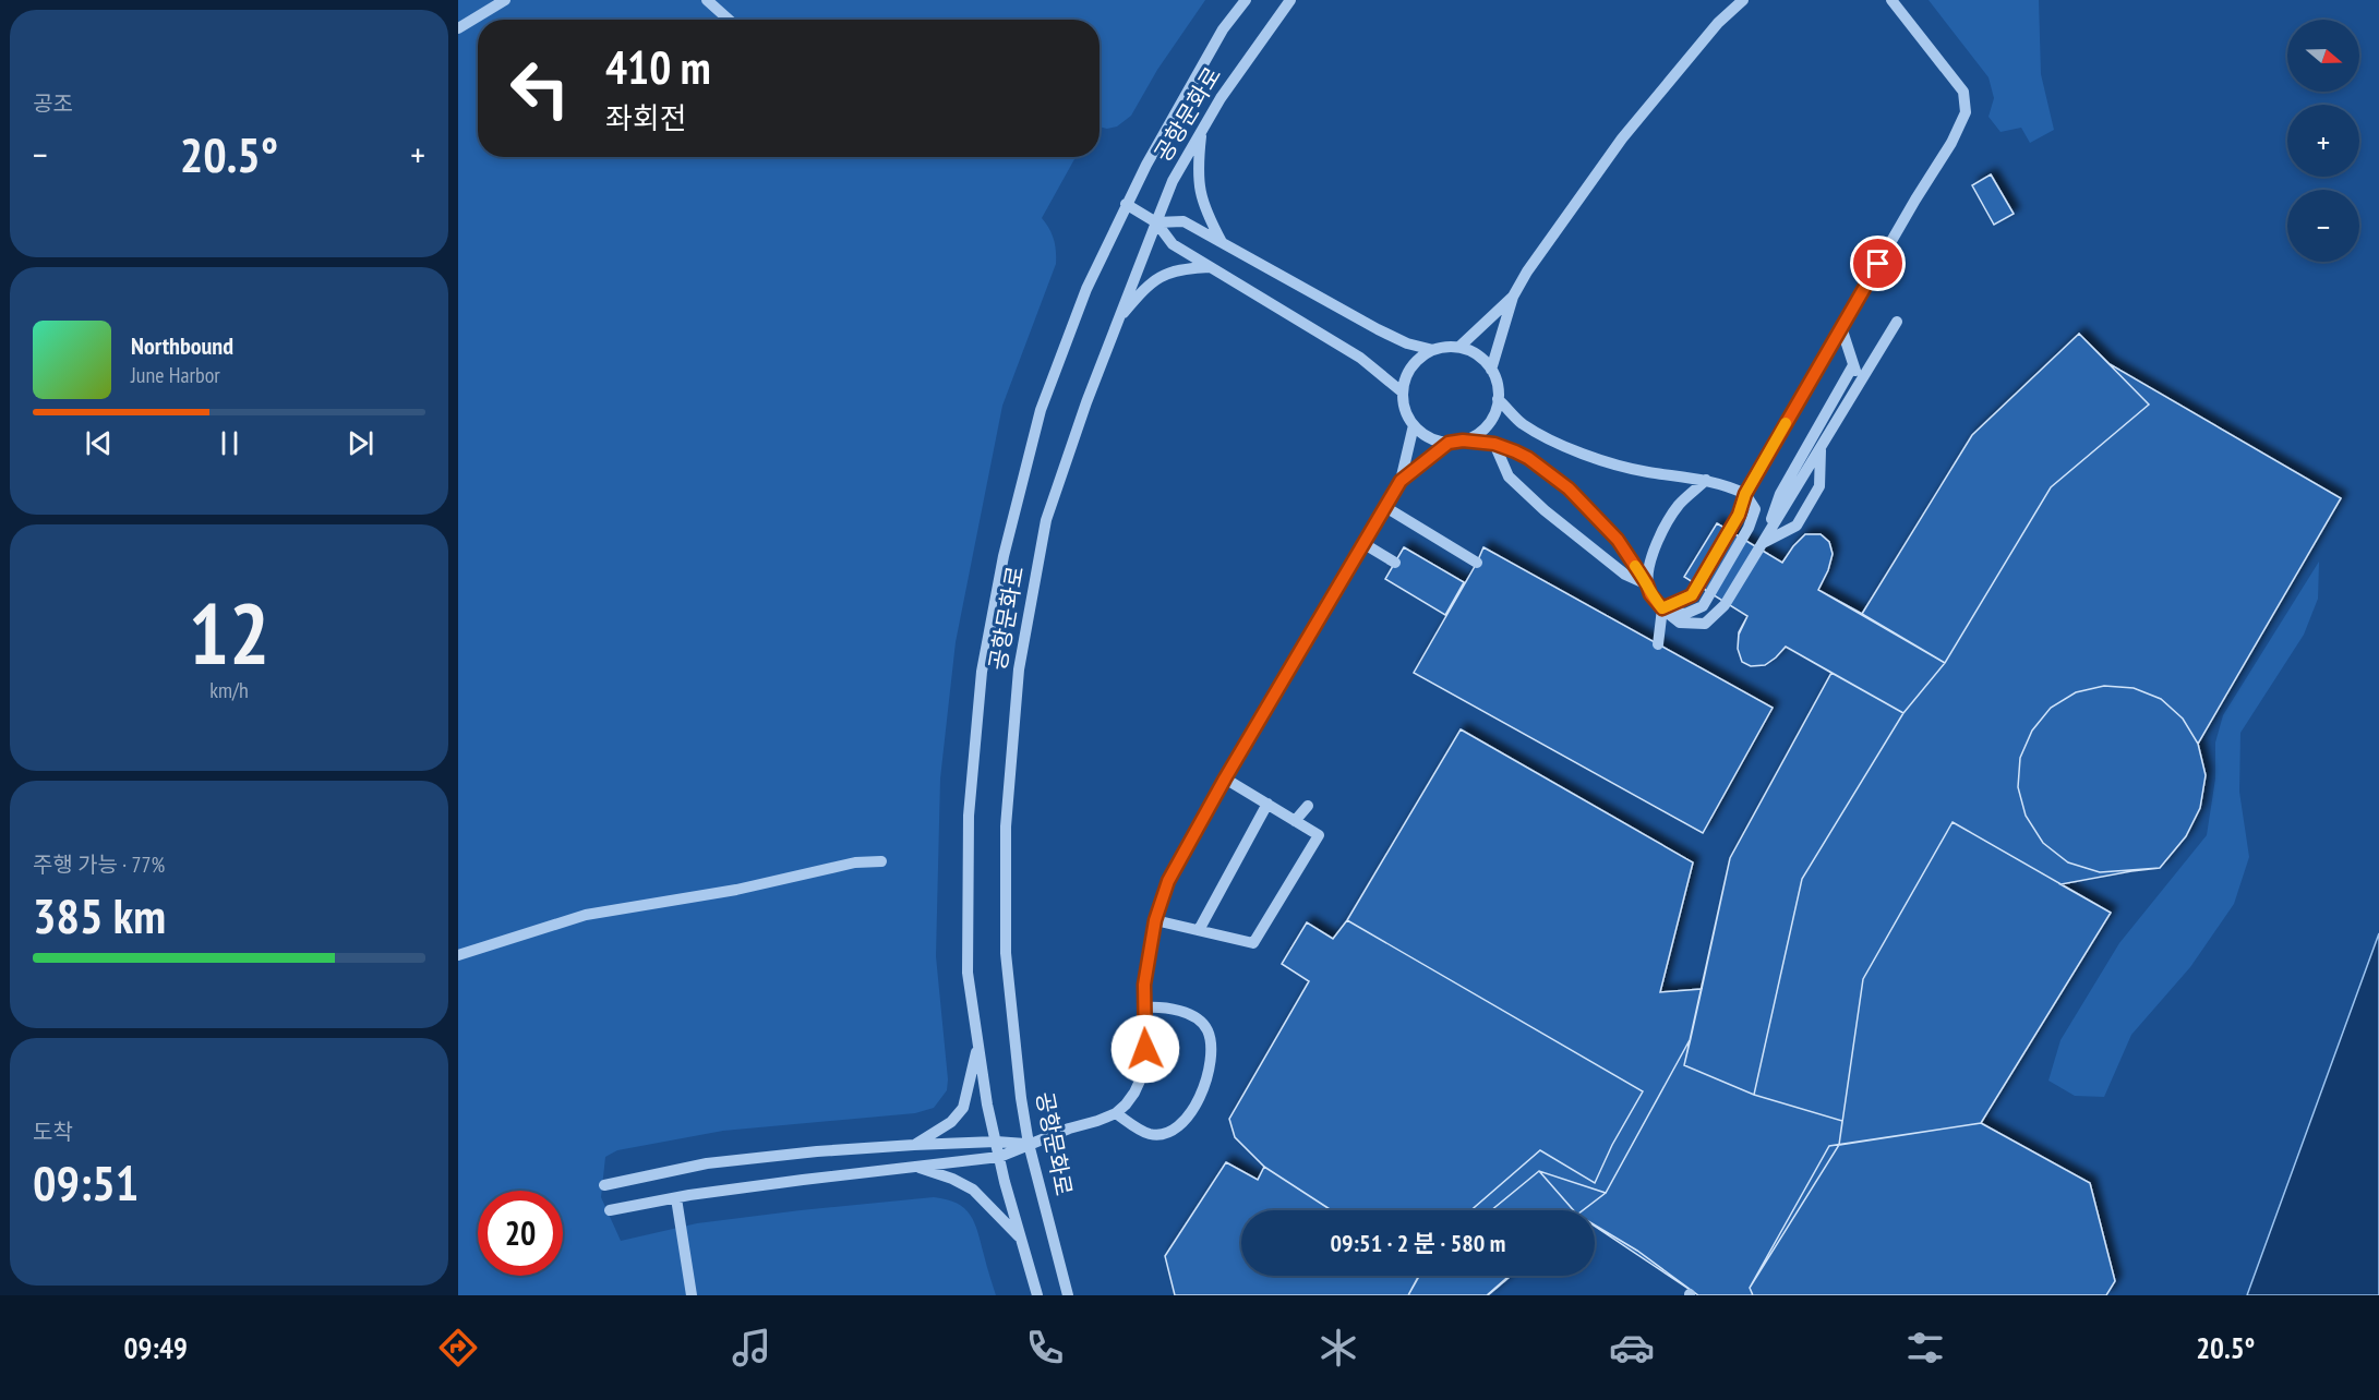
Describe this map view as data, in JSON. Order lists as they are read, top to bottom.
{
  "streets": {
    "street": ["공항문화로"]
  },
  "north": "right",
  "page": {
    "tile": [
      "공조",
      ["12", "km/h"],
      ["주행 가능 · 77%", "385 km"],
      ["도착", "09:51"]
    ],
    "map_buttons": ["+", "−"],
    "turn": ["410 m", "좌회전"],
    "heat": ["−", "20.5°", "+"],
    "song": ["Northbound", "June Harbor"],
    "limit": "20",
    "trip": "09:51 · 2 분 · 580 m",
    "tabs": ["09:49", "20.5°"]
  }
}
